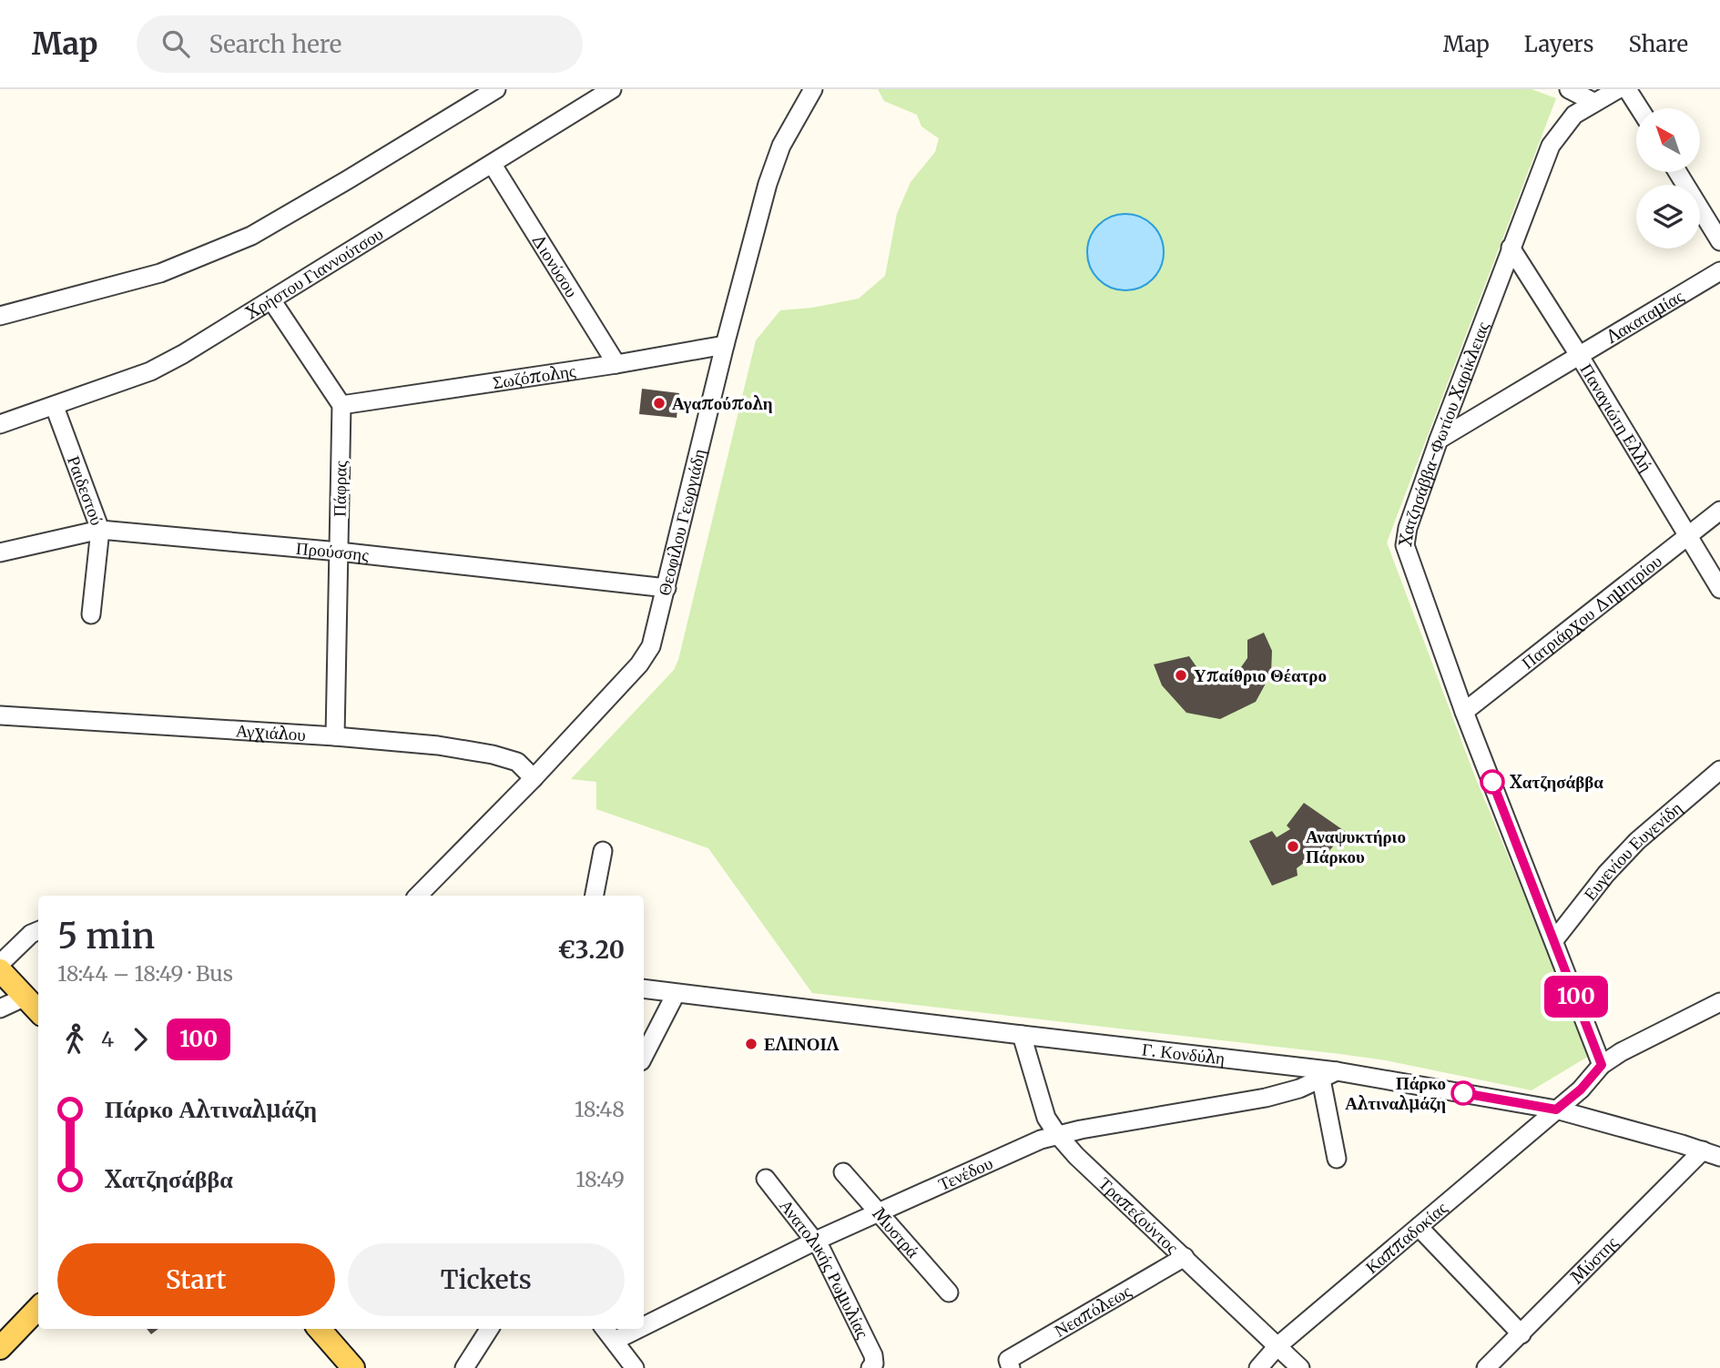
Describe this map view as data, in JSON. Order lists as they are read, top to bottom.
{
  "streets": {
    "street": [
      "Διονύσου",
      "Χρήστου Γιαννούτσου",
      "Λακαταμίας",
      "Σωζόπολης",
      "Παναγιώτη Ελλή",
      "Χατζησάββα-Φωτίου Χαρίκλειας",
      "Πάφρας",
      "Ραιδεστού",
      "Θεοφίλου Γεωργιάδη",
      "Προύσσης",
      "Πατριάρχου Δημητρίου",
      "Αγχιάλου",
      "Ευγενίου Ευγενίδη",
      "Γ. Κονδύλη",
      "Τενέδου",
      "Τραπεζούντος",
      "Μυστρά",
      "Καππαδοκίας",
      "Μύστης",
      "Ανατολικής Ρωμυλίας",
      "Νεαπόλεως"
    ]
  },
  "crossings": [
    ["Διονύσου", "Χρήστου Γιαννούτσου"],
    ["Διονύσου", "Σωζόπολης"],
    ["Χρήστου Γιαννούτσου", "Ραιδεστού"],
    ["Λακαταμίας", "Παναγιώτη Ελλή"],
    ["Λακαταμίας", "Χατζησάββα-Φωτίου Χαρίκλειας"],
    ["Σωζόπολης", "Πάφρας"],
    ["Σωζόπολης", "Θεοφίλου Γεωργιάδη"],
    ["Παναγιώτη Ελλή", "Χατζησάββα-Φωτίου Χαρίκλειας"],
    ["Παναγιώτη Ελλή", "Πατριάρχου Δημητρίου"],
    ["Χατζησάββα-Φωτίου Χαρίκλειας", "Πατριάρχου Δημητρίου"],
    ["Χατζησάββα-Φωτίου Χαρίκλειας", "Ευγενίου Ευγενίδη"],
    ["Χατζησάββα-Φωτίου Χαρίκλειας", "Καππαδοκίας"],
    ["Πάφρας", "Προύσσης"],
    ["Πάφρας", "Αγχιάλου"],
    ["Ραιδεστού", "Προύσσης"],
    ["Θεοφίλου Γεωργιάδη", "Προύσσης"],
    ["Θεοφίλου Γεωργιάδη", "Αγχιάλου"],
    ["Γ. Κονδύλη", "Τενέδου"],
    ["Γ. Κονδύλη", "Τραπεζούντος"],
    ["Γ. Κονδύλη", "Καππαδοκίας"],
    ["Γ. Κονδύλη", "Μύστης"],
    ["Τενέδου", "Τραπεζούντος"],
    ["Τενέδου", "Μυστρά"],
    ["Τενέδου", "Ανατολικής Ρωμυλίας"],
    ["Τραπεζούντος", "Καππαδοκίας"],
    ["Τραπεζούντος", "Νεαπόλεως"]
  ],
  "places": [
    "Αγαπούπολη",
    "Υπαίθριο Θέατρο",
    "Χατζησάββα",
    "Αναψυκτήριο Πάρκου",
    "ΕΛΙΝΟΙΛ",
    "Πάρκο Αλτιναλμάζη"
  ],
  "lines": ["bus line 100"],
  "north": "top left",
  "page": {
    "header": "Map",
    "search": "Search here",
    "nav": ["Map", "Layers", "Share"],
    "on_map": "100",
    "heading": ["5 min", "18:44 – 18:49 · Bus", "€3.20"],
    "legs": ["4", "100"],
    "list": [
      {
        "name": "Πάρκο Αλτιναλμάζη",
        "value": "18:48"
      },
      {
        "name": "Χατζησάββα",
        "value": "18:49"
      }
    ],
    "buttons": ["Start", "Tickets"]
  }
}
